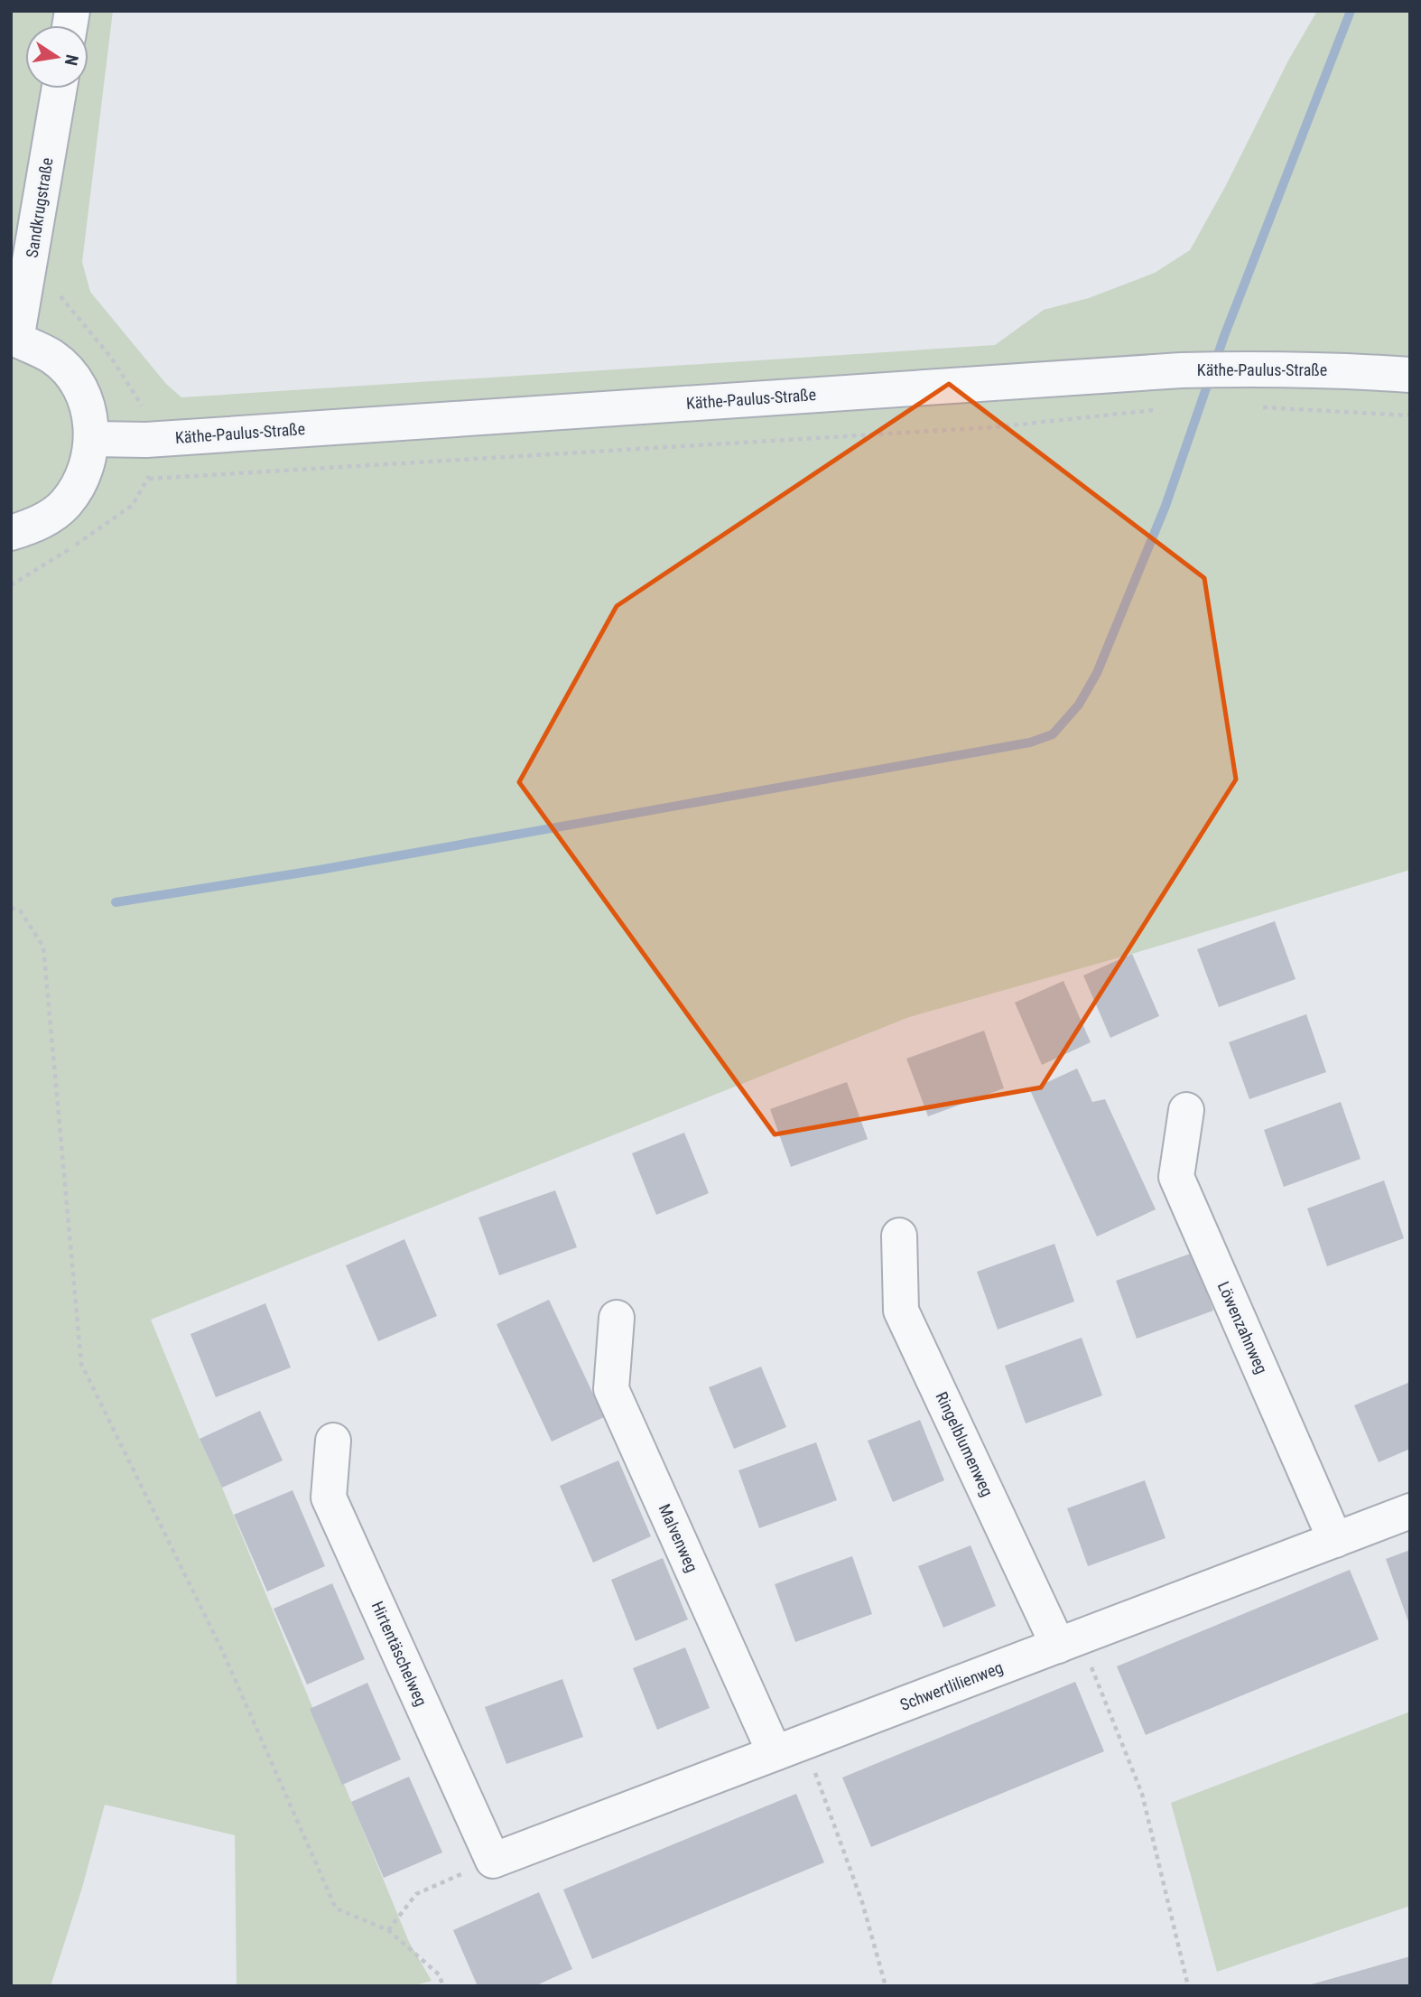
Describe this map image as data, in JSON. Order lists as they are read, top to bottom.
{
  "streets": {
    "street": [
      "Sandkrugstraße",
      "Käthe-Paulus-Straße",
      "Löwenzahnweg",
      "Ringelblumenweg",
      "Malvenweg",
      "Hirtentäschelweg",
      "Schwertlilienweg"
    ]
  },
  "crossings": [
    ["Sandkrugstraße", "Käthe-Paulus-Straße"],
    ["Löwenzahnweg", "Schwertlilienweg"],
    ["Ringelblumenweg", "Schwertlilienweg"],
    ["Malvenweg", "Schwertlilienweg"],
    ["Hirtentäschelweg", "Schwertlilienweg"]
  ],
  "north": "right"
}
